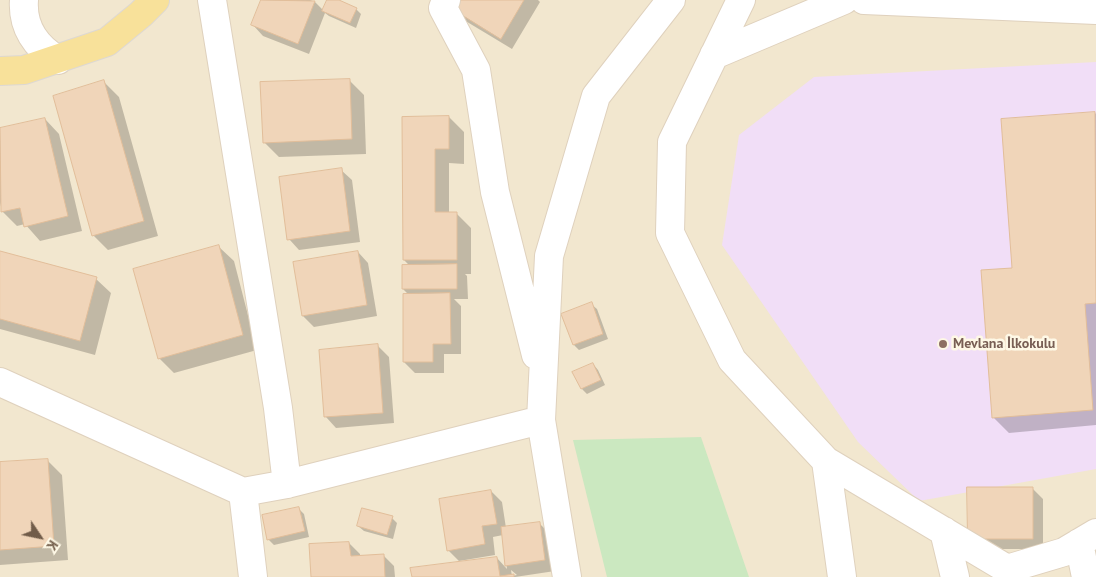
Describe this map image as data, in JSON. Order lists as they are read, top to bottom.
{
  "places": ["Mevlana İlkokulu"],
  "north": "bottom right"
}
